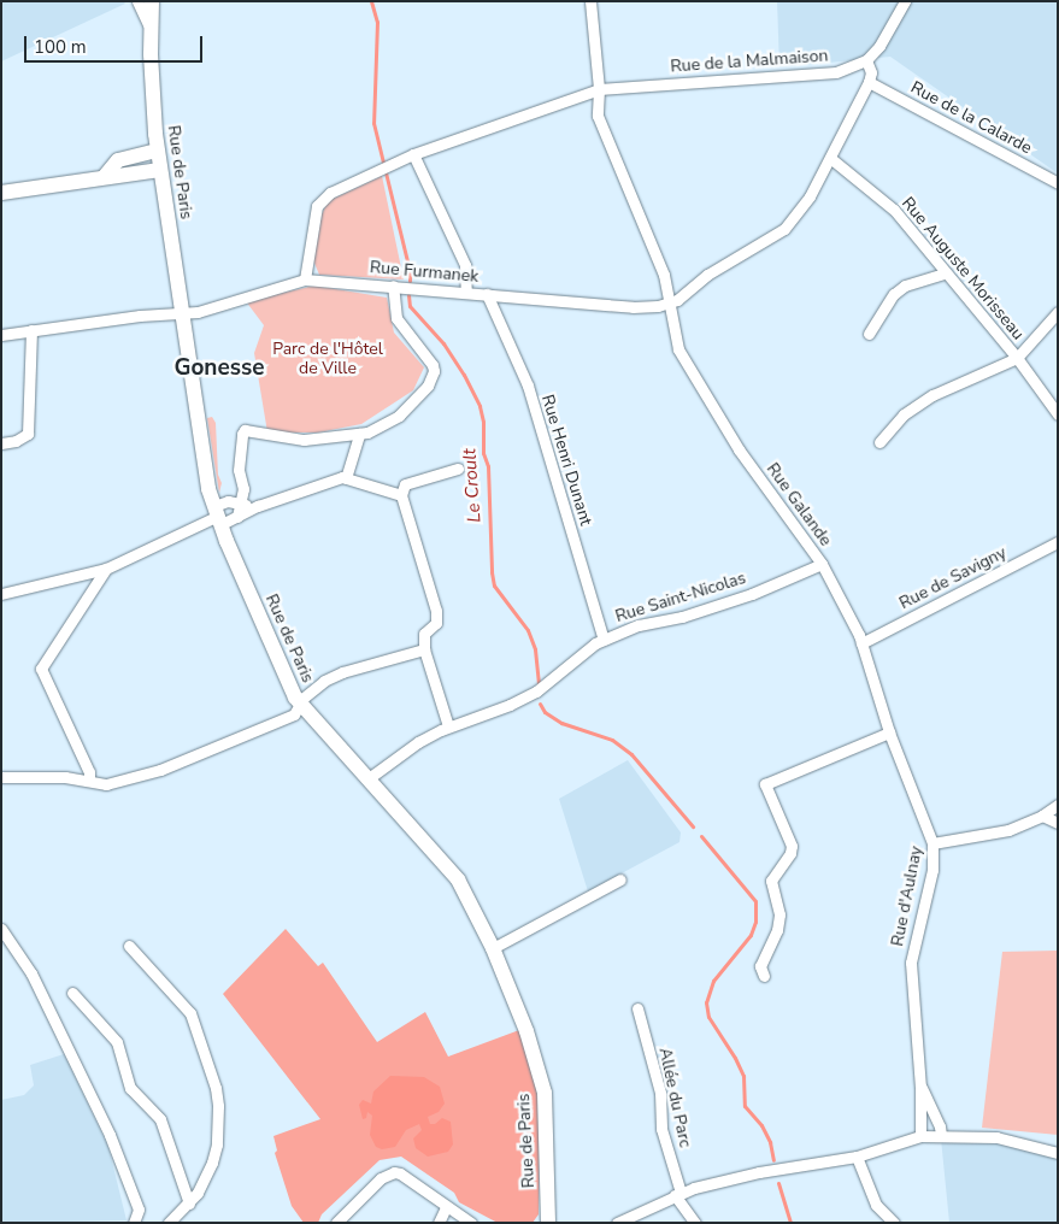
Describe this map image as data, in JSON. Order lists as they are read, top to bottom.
{
  "streets": {
    "street": [
      "Rue de la Malmaison",
      "Rue de la Calarde",
      "Rue de Paris",
      "Rue Auguste Morisseau",
      "Rue Furmanek",
      "Rue Henri Dunant",
      "Rue Galande",
      "Rue de Savigny",
      "Rue Saint-Nicolas",
      "Rue d'Aulnay",
      "Allée du Parc"
    ]
  },
  "crossings": [
    ["Rue de la Malmaison", "Rue Furmanek"],
    ["Rue de la Malmaison", "Rue Galande"],
    ["Rue de Paris", "Rue Furmanek"],
    ["Rue de Paris", "Rue Saint-Nicolas"],
    ["Rue Furmanek", "Rue Henri Dunant"],
    ["Rue Furmanek", "Rue Galande"],
    ["Rue Henri Dunant", "Rue Saint-Nicolas"],
    ["Rue Galande", "Rue de Savigny"],
    ["Rue Galande", "Rue Saint-Nicolas"],
    ["Rue Galande", "Rue d'Aulnay"]
  ],
  "districts": ["Gonesse"],
  "water": ["Le Croult"],
  "parks": ["Parc de l'Hôtel de Ville"],
  "scale_bar": "100 m"
}
